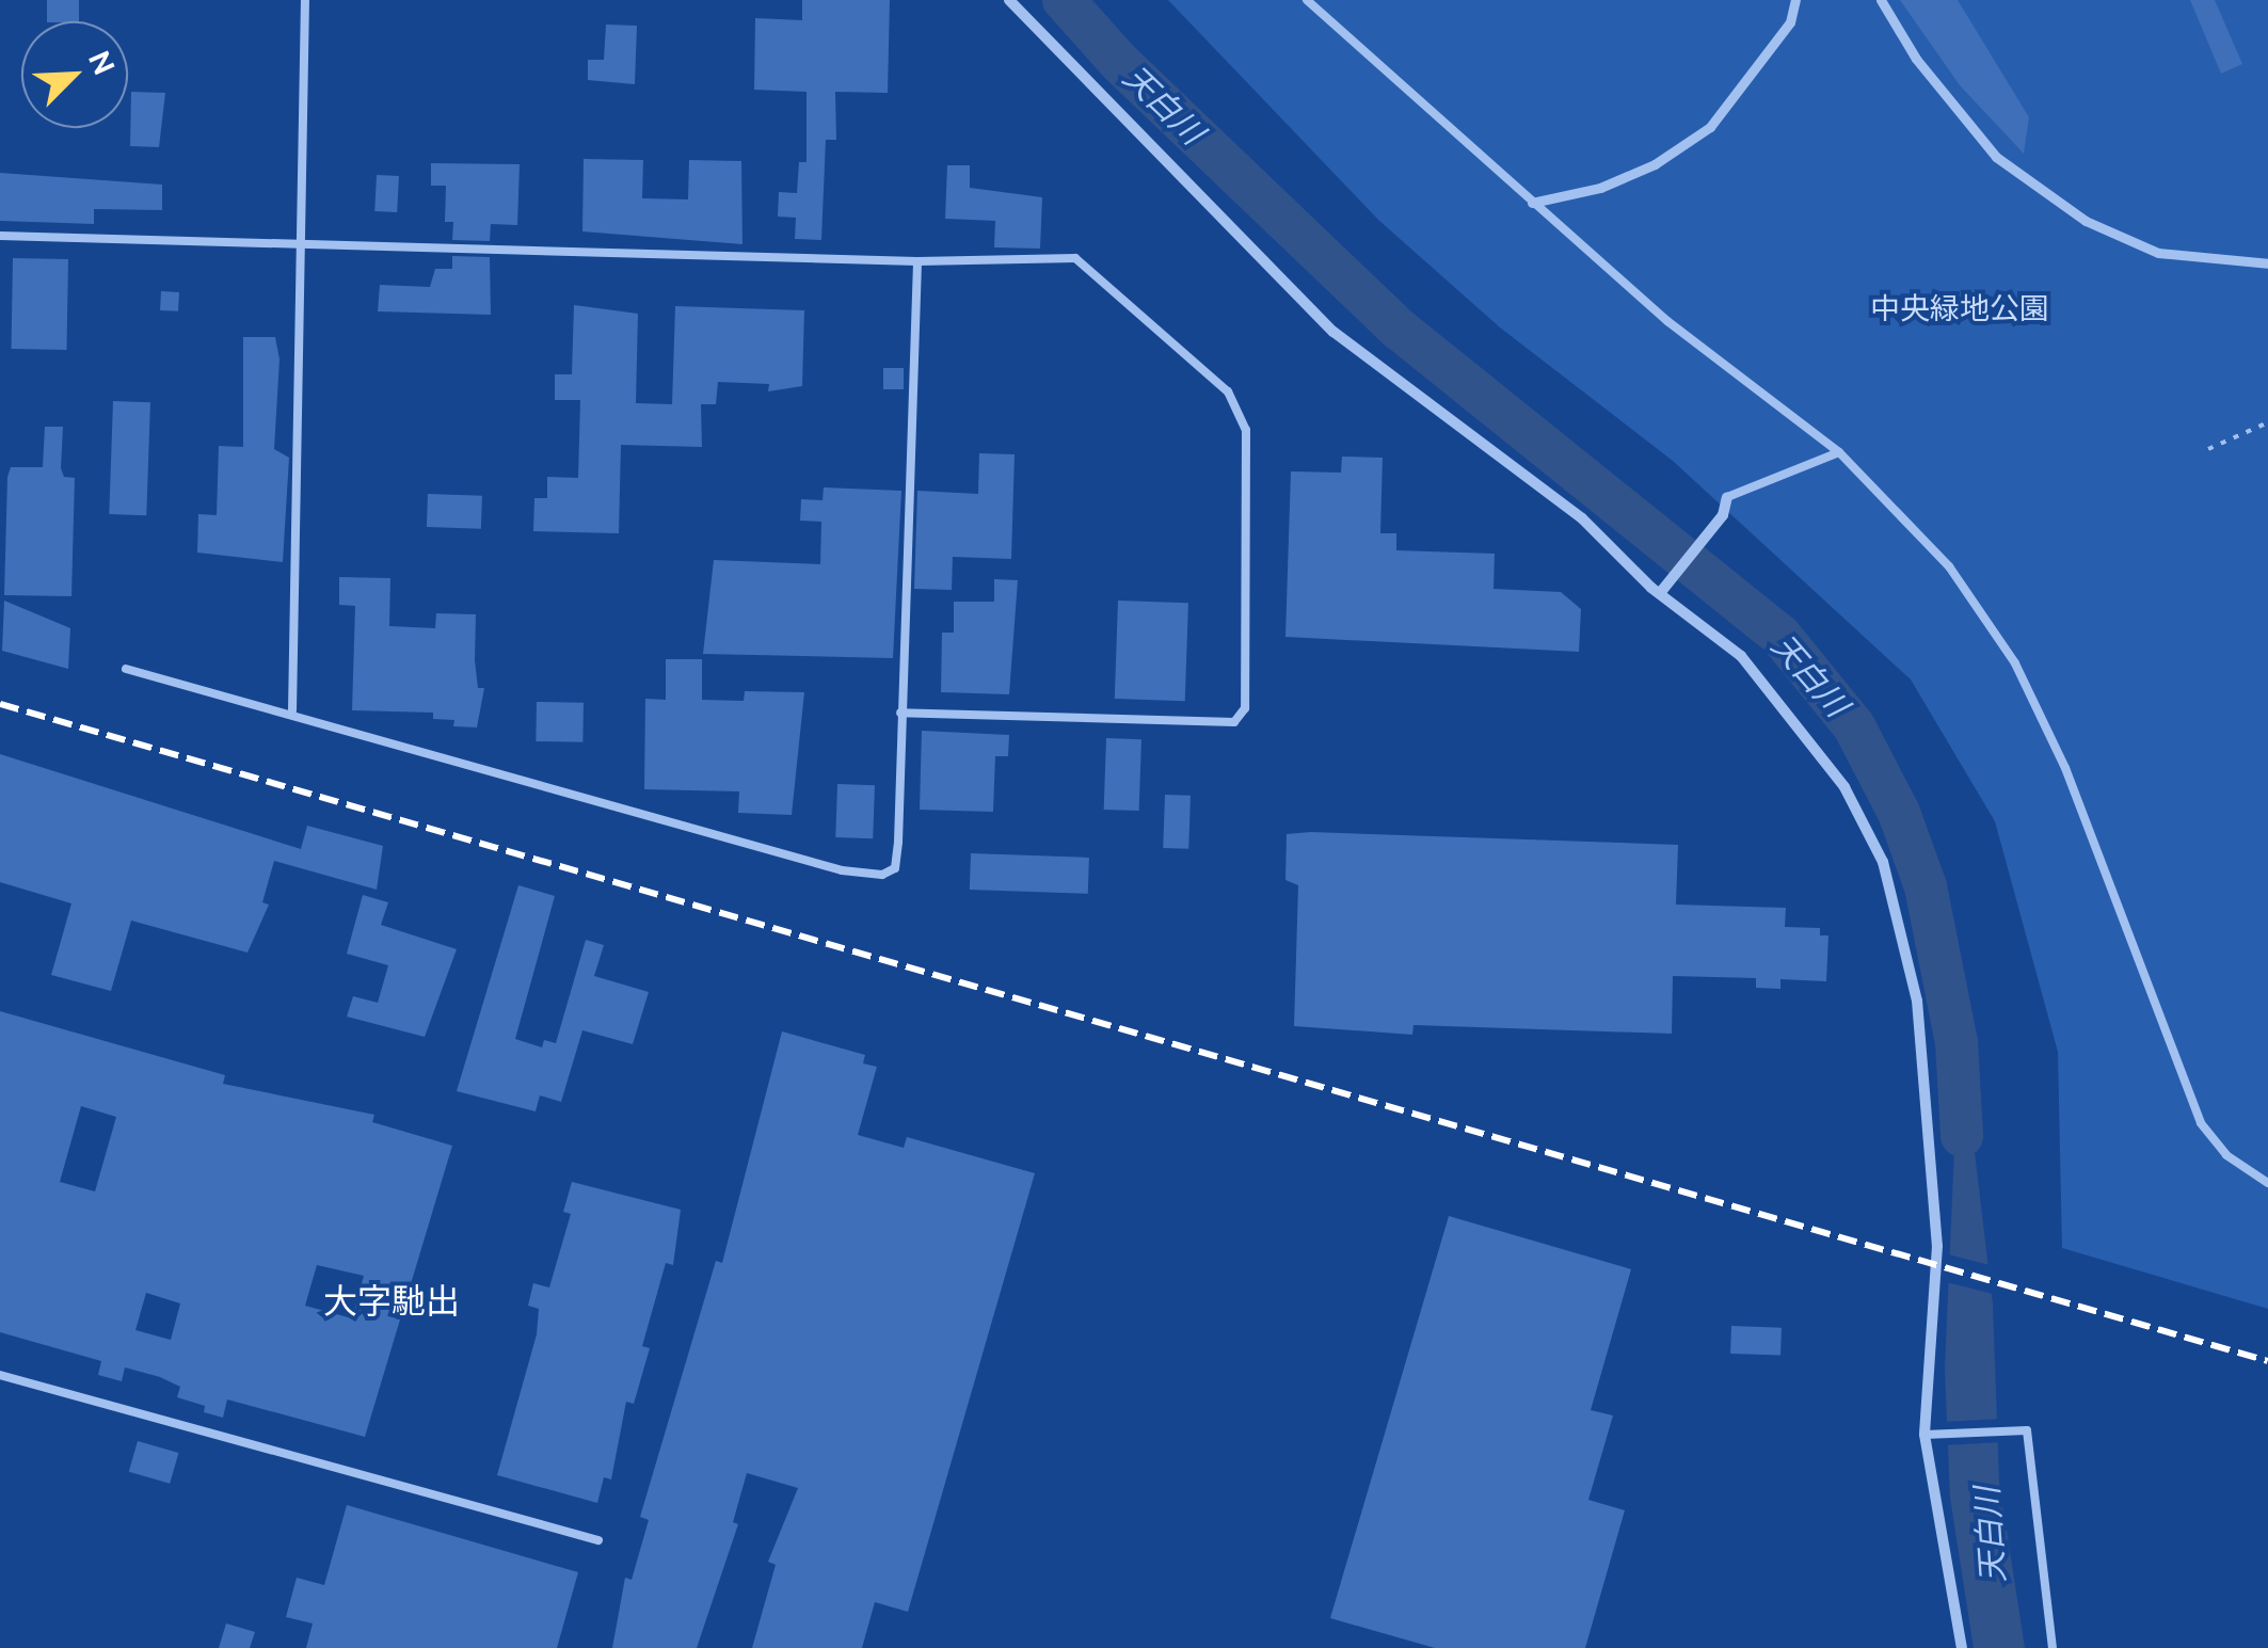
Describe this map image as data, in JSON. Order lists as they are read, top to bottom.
{
  "districts": ["大字馳出"],
  "water": ["天白川"],
  "parks": ["中央緑地公園"],
  "north": "top right"
}
